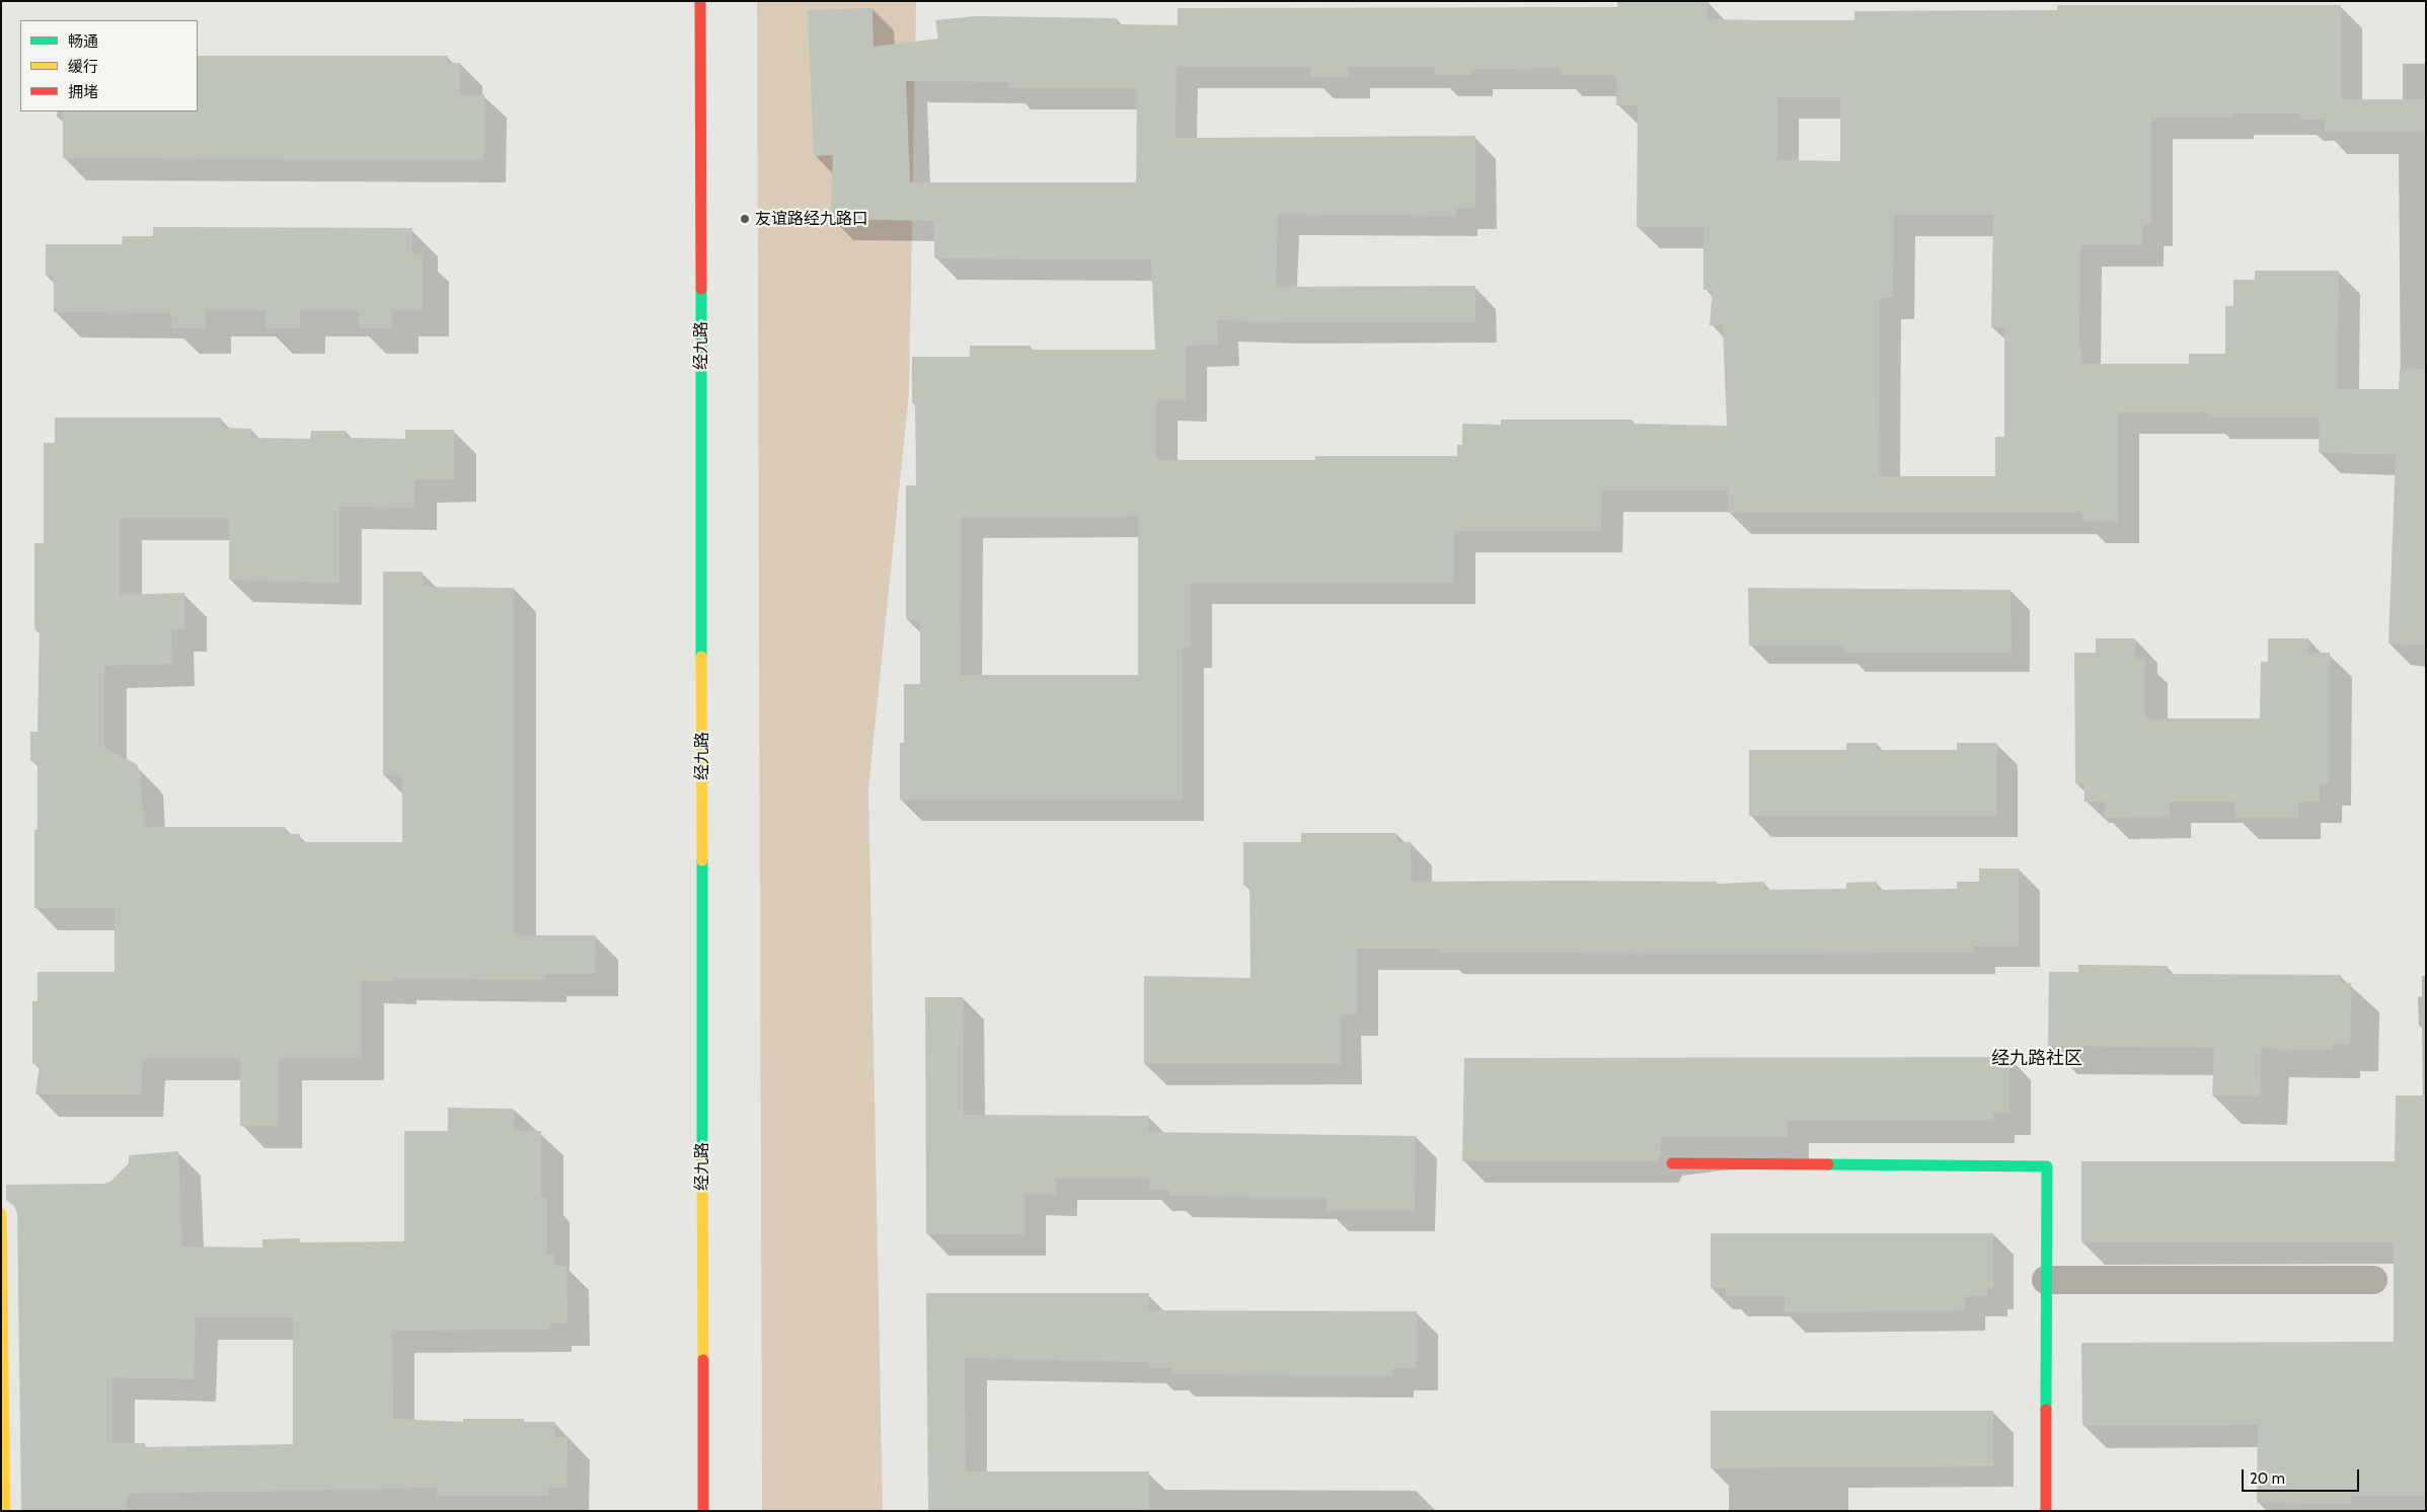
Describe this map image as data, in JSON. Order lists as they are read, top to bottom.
{
  "streets": {
    "street": ["经九路"]
  },
  "districts": ["经九路社区"],
  "places": ["友谊路经九路口"],
  "legend": ["畅通", "缓行", "拥堵"],
  "scale_bar": "20 m"
}
